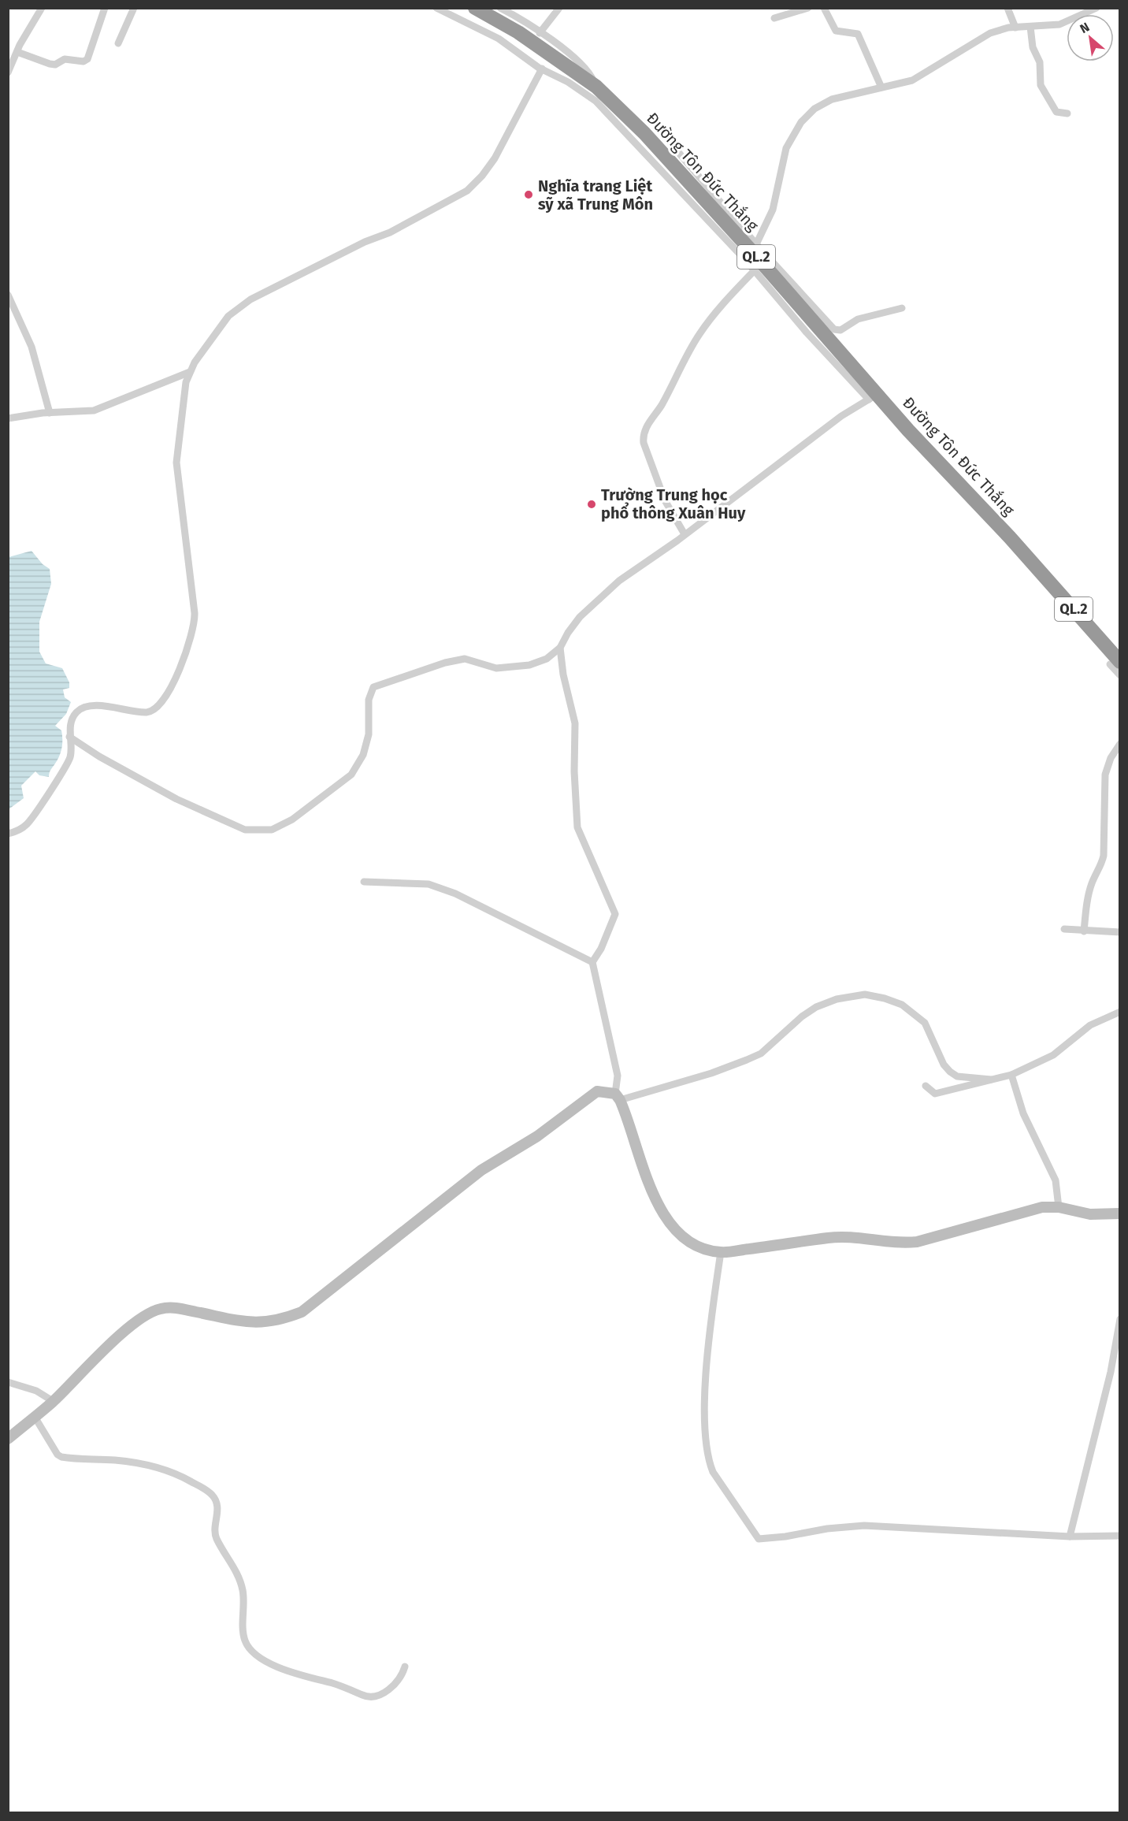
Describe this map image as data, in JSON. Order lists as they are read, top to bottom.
{
  "streets": {
    "highway": ["Đường Tôn Đức Thắng", "QL.2"]
  },
  "places": ["Nghĩa trang Liệt sỹ xã Trung Môn", "Trường Trung học phổ thông Xuân Huy"],
  "north": "top left"
}
